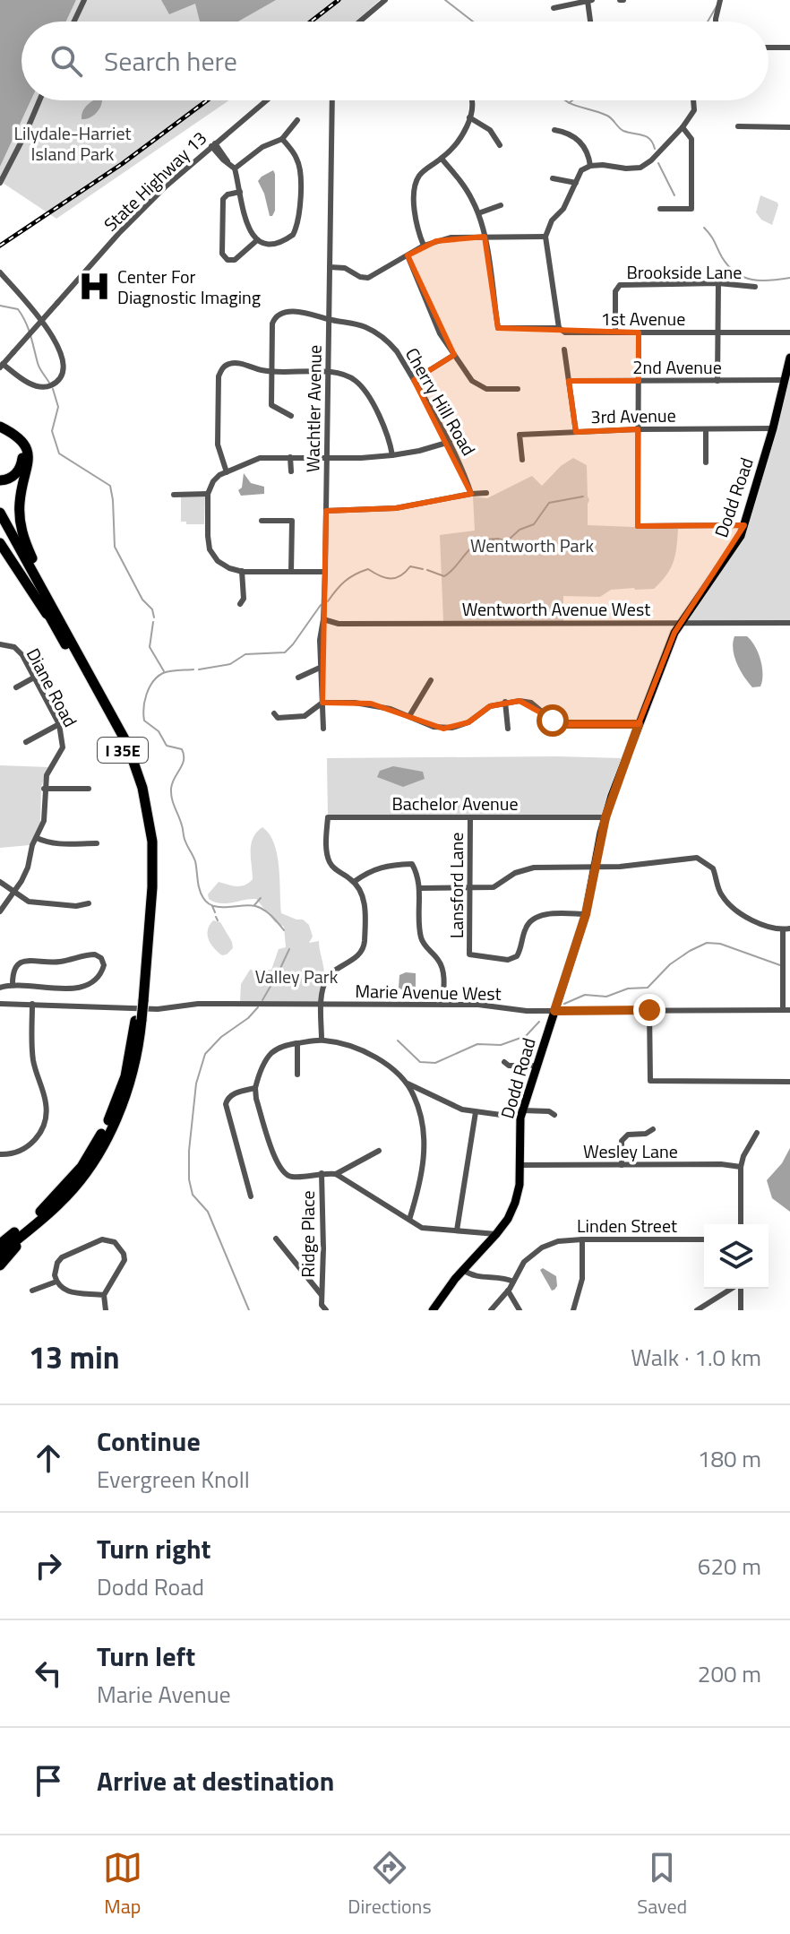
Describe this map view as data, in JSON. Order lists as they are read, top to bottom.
{
  "streets": {
    "highway": ["I 35E"],
    "main road": ["Dodd Road"],
    "street": [
      "State Highway 13",
      "Brookside Lane",
      "1st Avenue",
      "2nd Avenue",
      "Cherry Hill Road",
      "Wachtler Avenue",
      "3rd Avenue",
      "Wentworth Avenue West",
      "Diane Road",
      "Bachelor Avenue",
      "Lansford Lane",
      "Marie Avenue West",
      "Wesley Lane",
      "Linden Street",
      "Ridge Place"
    ]
  },
  "crossings": [
    ["Brookside Lane", "1st Avenue"],
    ["2nd Avenue", "Dodd Road"],
    ["Cherry Hill Road", "Wachtler Avenue"],
    ["Wachtler Avenue", "Wentworth Avenue West"],
    ["3rd Avenue", "Dodd Road"],
    ["Dodd Road", "Wentworth Avenue West"],
    ["Dodd Road", "Bachelor Avenue"],
    ["Dodd Road", "Lansford Lane"],
    ["Dodd Road", "Marie Avenue West"],
    ["Dodd Road", "Wesley Lane"],
    ["Bachelor Avenue", "Lansford Lane"]
  ],
  "parks": ["Lilydale-Harriet Island Park", "Wentworth Park", "Valley Park"],
  "places": {
    "hospital": ["Center For Diagnostic Imaging"]
  },
  "page": {
    "search": "Search here",
    "heading": ["13 min", "Walk · 1.0 km"],
    "list": [
      ["Continue", "Evergreen Knoll", "180 m"],
      ["Turn right", "Dodd Road", "620 m"],
      ["Turn left", "Marie Avenue", "200 m"],
      "Arrive at destination"
    ],
    "nav": ["Map", "Directions", "Saved"]
  }
}
